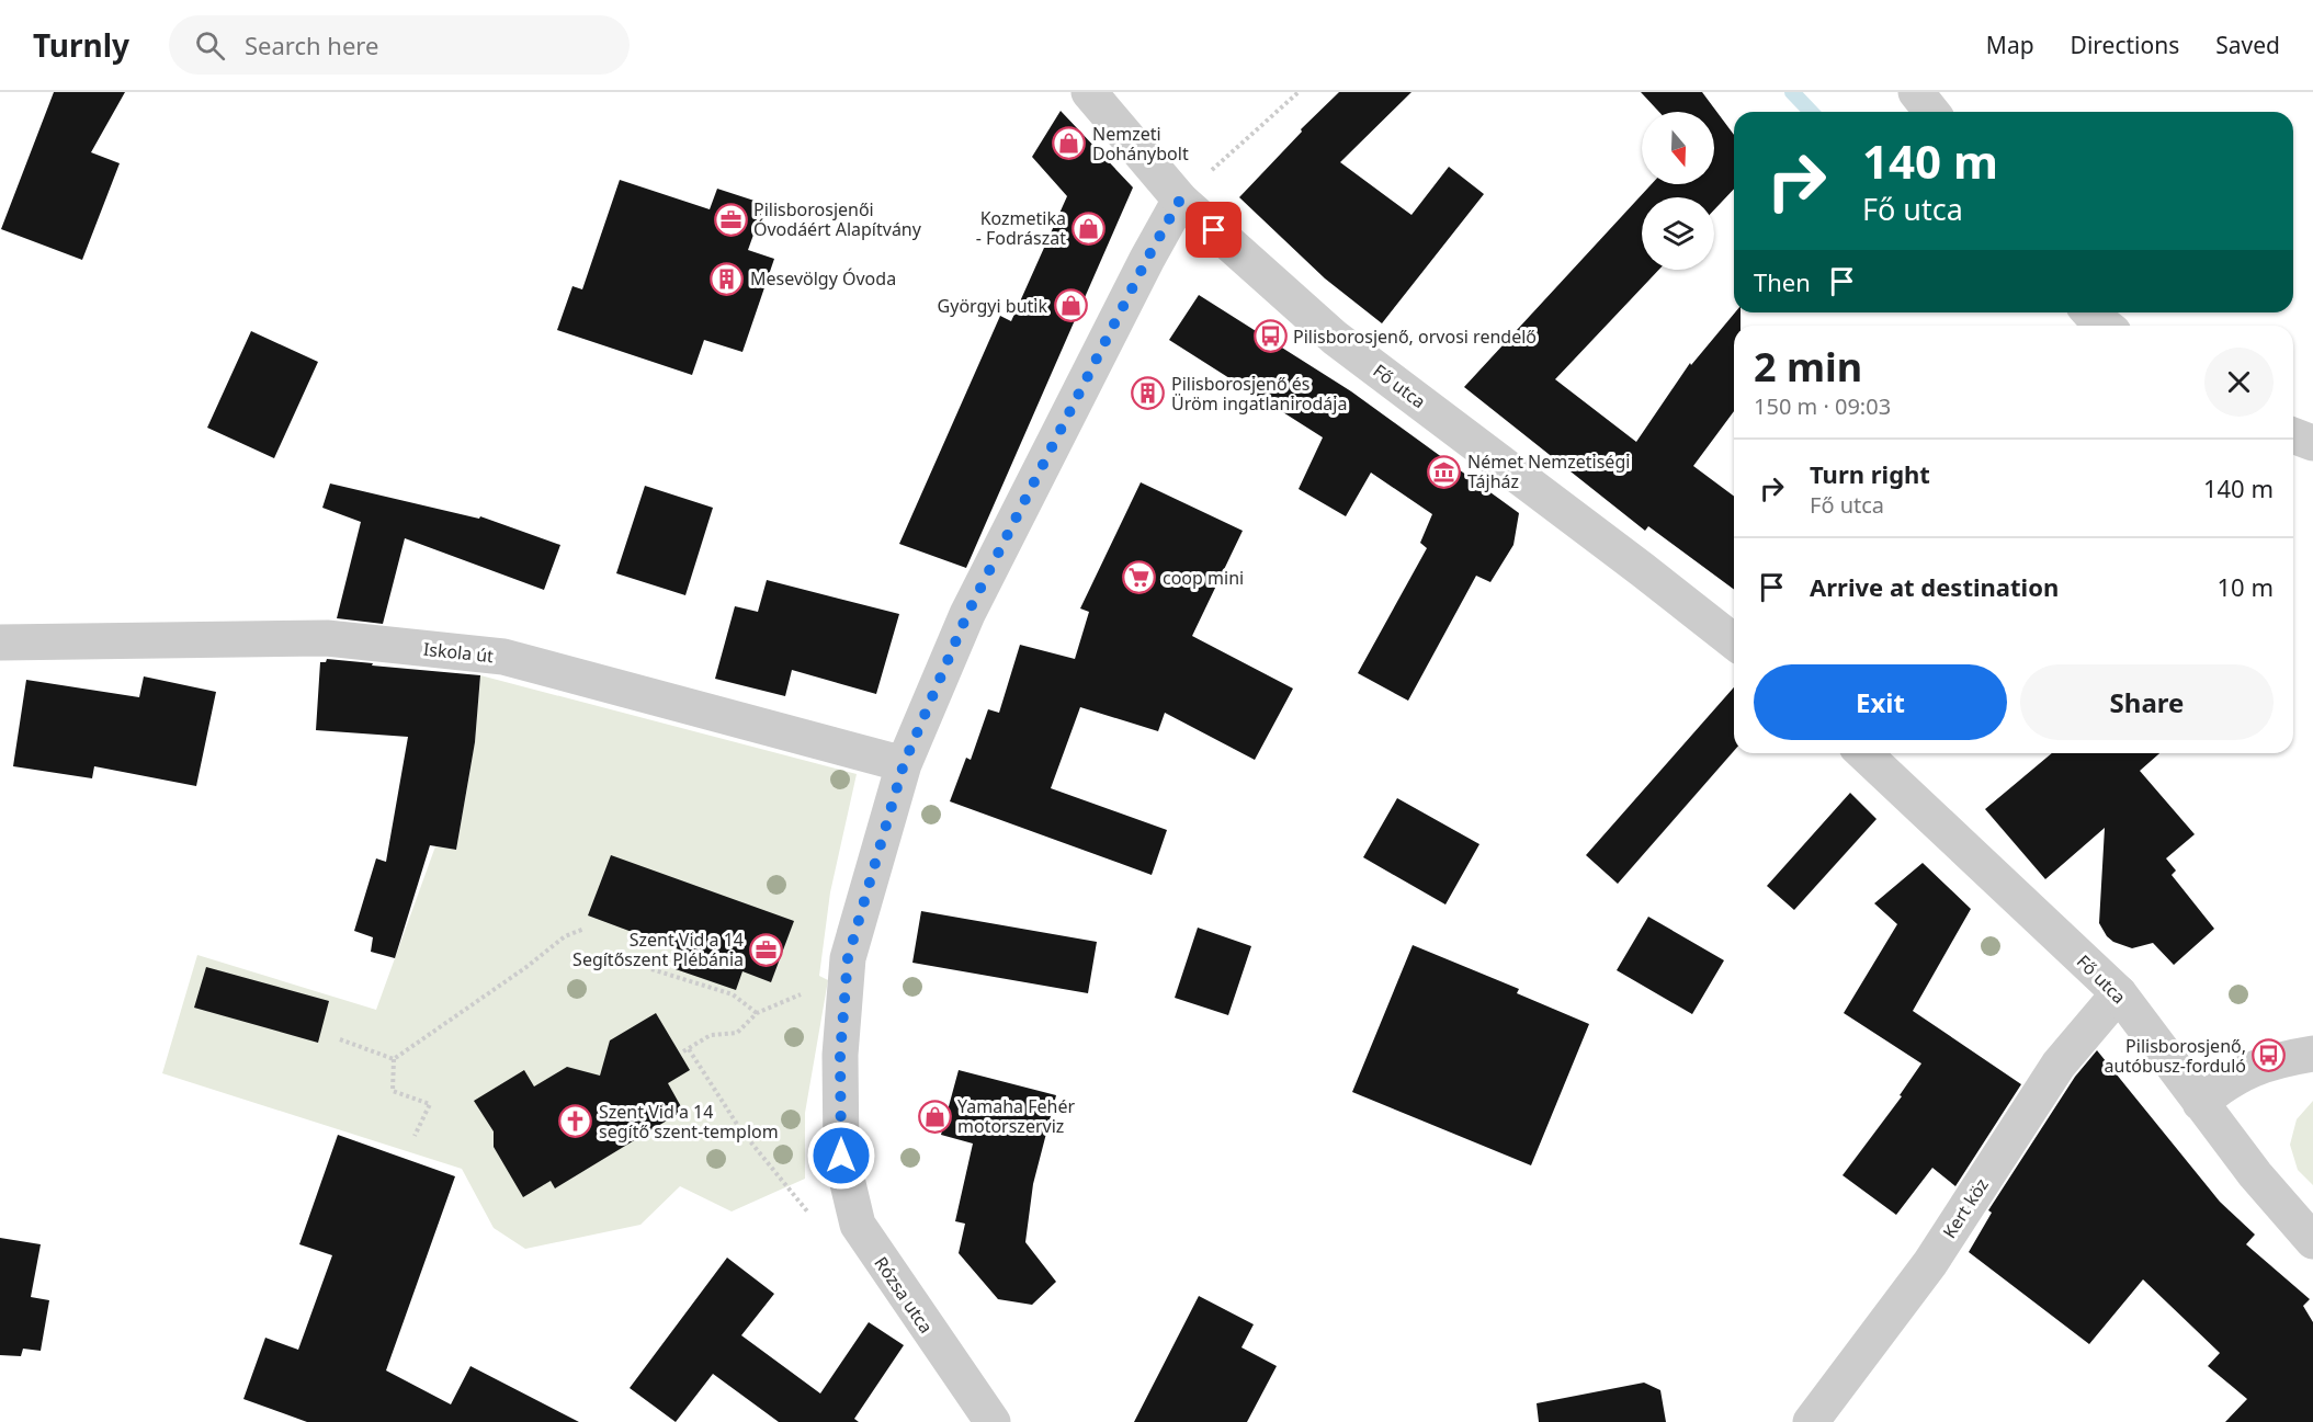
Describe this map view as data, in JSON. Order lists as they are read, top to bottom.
{
  "streets": {
    "street": [
      "Fő utca",
      "Iskola út",
      "Kert köz",
      "Rózsa utca"
    ]
  },
  "crossings": [
    ["Fő utca", "Kert köz"],
    ["Fő utca", "Rózsa utca"],
    ["Iskola út", "Rózsa utca"]
  ],
  "places": {
    "shop": [
      "Nemzeti Dohánybolt",
      "Kozmetika - Fodrászat",
      "Györgyi butik",
      "Yamaha Fehér motorszerviz"
    ],
    "office": ["Pilisborosjenői Óvodáért Alapítvány", "Szent Vid a 14 Segítőszent Plébánia"],
    "building": ["Mesevölgy Óvoda", "Pilisborosjenő és Üröm ingatlanirodája"],
    "bus stop": ["Pilisborosjenő, orvosi rendelő", "Pilisborosjenő, autóbusz-forduló"],
    "museum": ["Német Nemzetiségi Tájház"],
    "supermarket": ["coop mini"],
    "church": ["Szent Vid a 14 segítő szent-templom"]
  },
  "north": "bottom",
  "page": {
    "header": "Turnly",
    "search": "Search here",
    "nav": ["Map", "Directions", "Saved"],
    "turn": ["140 m", "Fő utca"],
    "then": "Then",
    "heading": ["2 min", "150 m · 09:03"],
    "list": [
      {
        "name": "Turn right",
        "note": "Fő utca",
        "value": "140 m"
      },
      {
        "name": "Arrive at destination",
        "value": "10 m"
      }
    ],
    "buttons": ["Exit", "Share"]
  }
}
